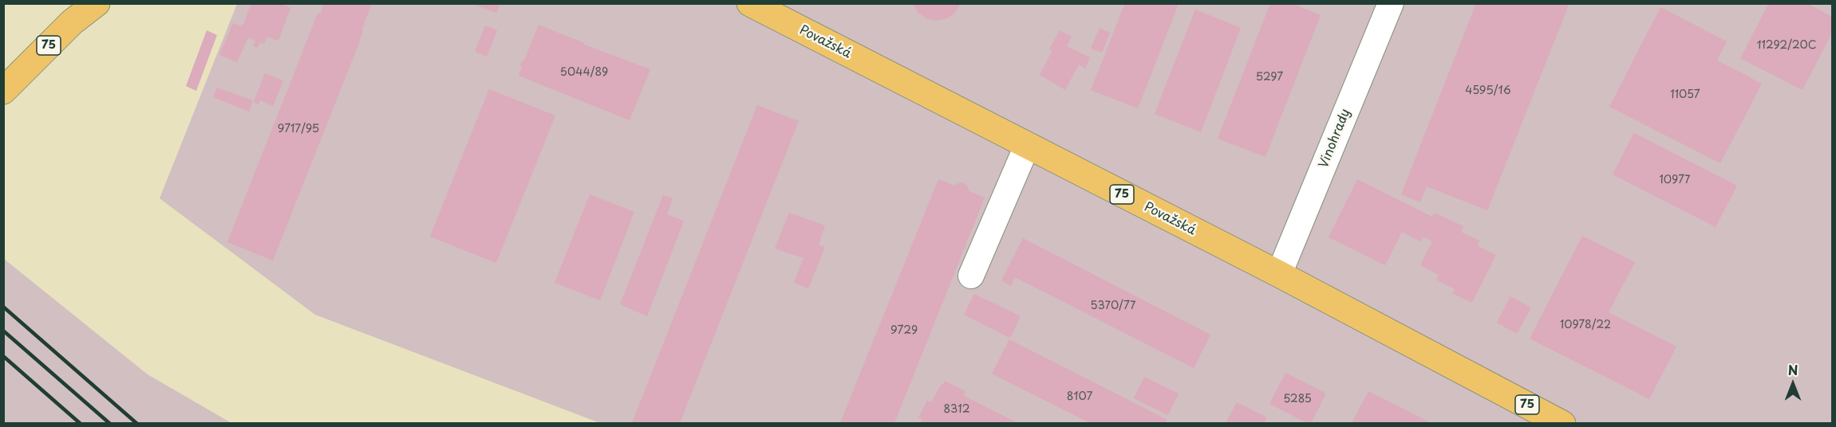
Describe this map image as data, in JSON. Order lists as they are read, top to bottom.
{
  "streets": {
    "main road": ["Považská", "75"],
    "street": ["Vinohrady"]
  },
  "crossings": [
    ["Považská", "Vinohrady"]
  ],
  "house_numbers": [
    "11292/20C",
    "5044/89",
    "5297",
    "4595/16",
    "11057",
    "9717/95",
    "10977",
    "5370/77",
    "10978/22",
    "9729",
    "8107",
    "5285",
    "8312"
  ],
  "north": "top"
}
